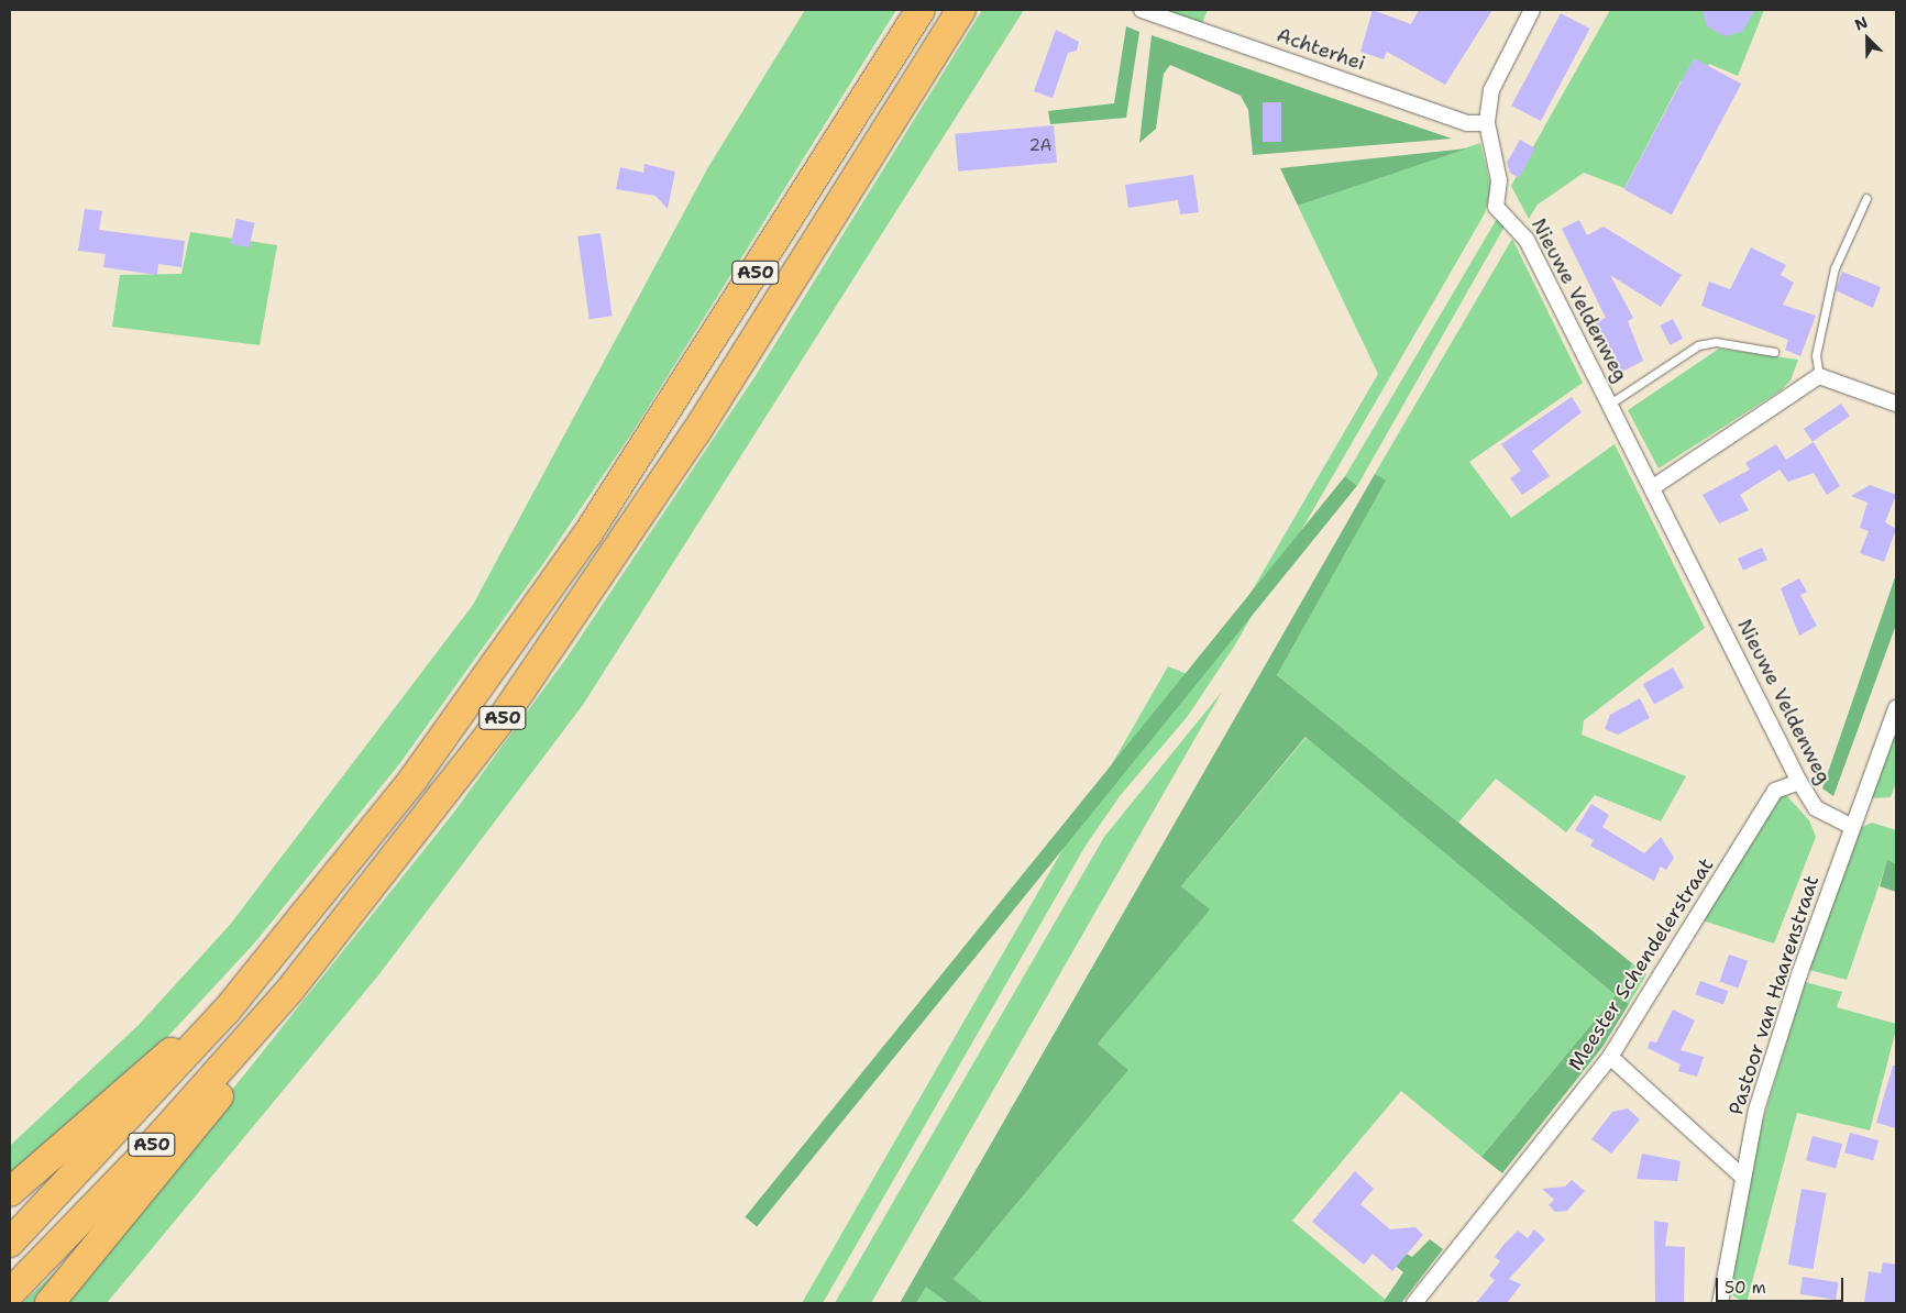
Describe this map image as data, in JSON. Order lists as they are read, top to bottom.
{
  "streets": {
    "highway": ["A50"],
    "street": [
      "Achterhei",
      "Nieuwe Veldenweg",
      "Meester Schendelerstraat",
      "Pastoor van Haarenstraat"
    ]
  },
  "crossings": [
    ["Achterhei", "Nieuwe Veldenweg"],
    ["Nieuwe Veldenweg", "Meester Schendelerstraat"],
    ["Nieuwe Veldenweg", "Pastoor van Haarenstraat"]
  ],
  "house_numbers": ["2A"],
  "scale_bar": "50 m",
  "north": "top left"
}
